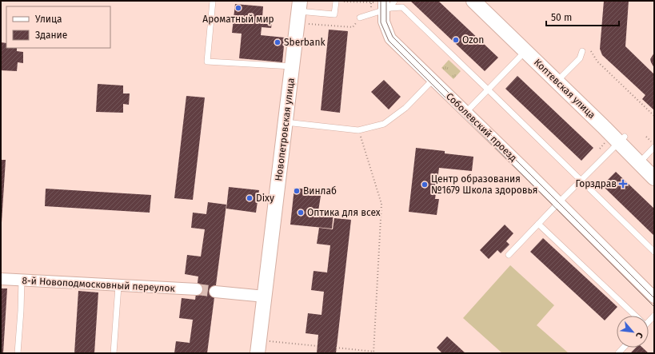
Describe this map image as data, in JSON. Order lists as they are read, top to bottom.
{
  "streets": {
    "street": [
      "Коптевская улица",
      "Соболевский проезд",
      "Новопетровская улица",
      "8-й Новоподмосковный переулок"
    ]
  },
  "places": {
    "other": [
      "Ароматный мир",
      "Ozon",
      "Sberbank",
      "Центр образования №1679 Школа здоровья",
      "Винлаб",
      "Dixy",
      "Оптика для всех"
    ],
    "health": ["Горздрав"]
  },
  "legend": ["Улица", "Здание"],
  "scale_bar": "50 m",
  "north": "bottom right"
}
